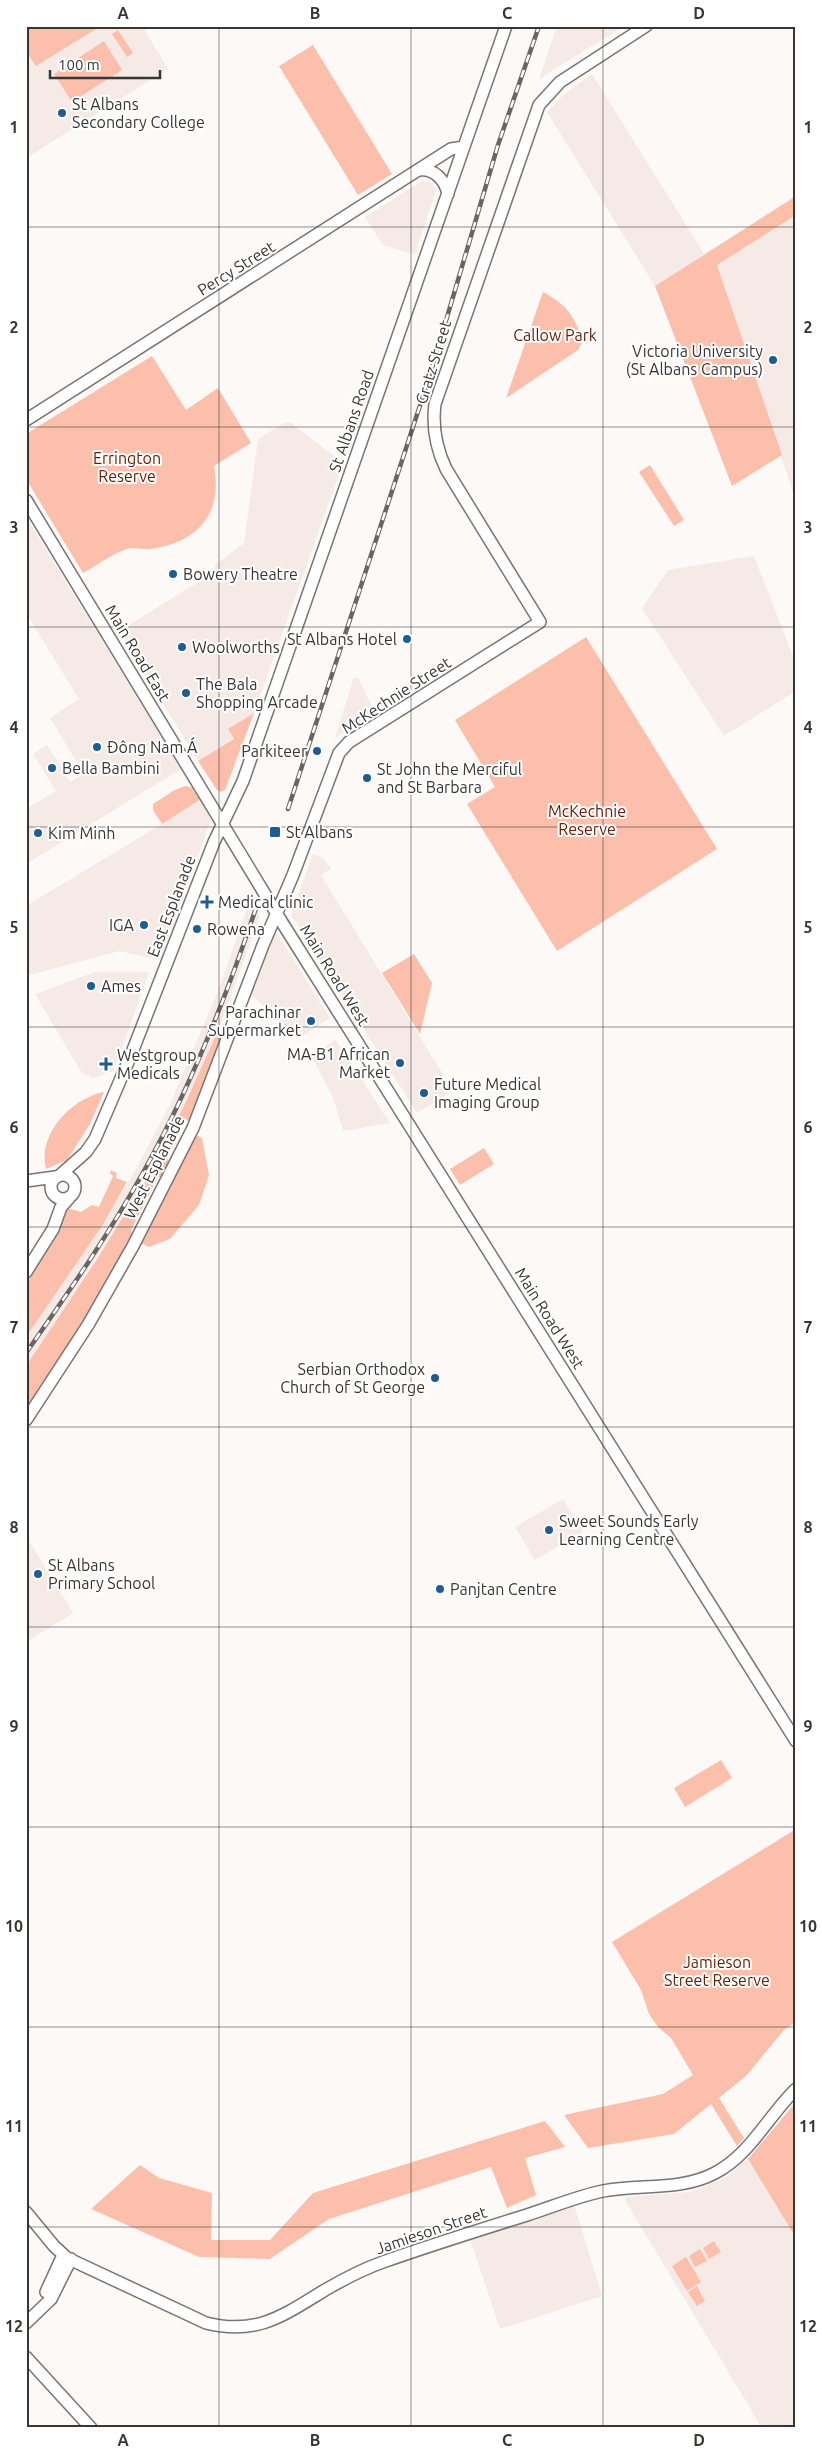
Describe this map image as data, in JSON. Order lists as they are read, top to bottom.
{
  "streets": {
    "street": [
      "Percy Street",
      "Gratz Street",
      "St Albans Road",
      "Main Road East",
      "McKechnie Street",
      "East Esplanade",
      "Main Road West",
      "West Esplanade",
      "Jamieson Street"
    ]
  },
  "crossings": [
    ["Percy Street", "St Albans Road"],
    ["Gratz Street", "McKechnie Street"],
    ["St Albans Road", "Main Road East"],
    ["St Albans Road", "East Esplanade"],
    ["Main Road East", "McKechnie Street"],
    ["Main Road East", "East Esplanade"],
    ["Main Road East", "Main Road West"],
    ["Main Road East", "West Esplanade"],
    ["McKechnie Street", "Main Road West"],
    ["McKechnie Street", "West Esplanade"],
    ["Main Road West", "West Esplanade"]
  ],
  "parks": [
    "Callow Park",
    "Errington Reserve",
    "McKechnie Reserve",
    "Jamieson Street Reserve"
  ],
  "places": {
    "other": [
      "St Albans Secondary College",
      "Victoria University (St Albans Campus)",
      "Bowery Theatre",
      "St Albans Hotel",
      "Woolworths",
      "The Bala Shopping Arcade",
      "Đông Nam Á",
      "Parkiteer",
      "Bella Bambini",
      "St John the Merciful and St Barbara",
      "Kim Minh",
      "IGA",
      "Rowena",
      "Ames",
      "Parachinar Supermarket",
      "MA-B1 African Market",
      "Future Medical Imaging Group",
      "Serbian Orthodox Church of St George",
      "Sweet Sounds Early Learning Centre",
      "St Albans Primary School",
      "Panjtan Centre"
    ],
    "transit": ["St Albans"],
    "health": ["Medical clinic", "Westgroup Medicals"]
  },
  "scale_bar": "100 m",
  "grid": {
    "columns": [
      "A",
      "B",
      "C",
      "D"
    ],
    "rows": [
      "1",
      "2",
      "3",
      "4",
      "5",
      "6",
      "7",
      "8",
      "9",
      "10",
      "11",
      "12"
    ]
  }
}
